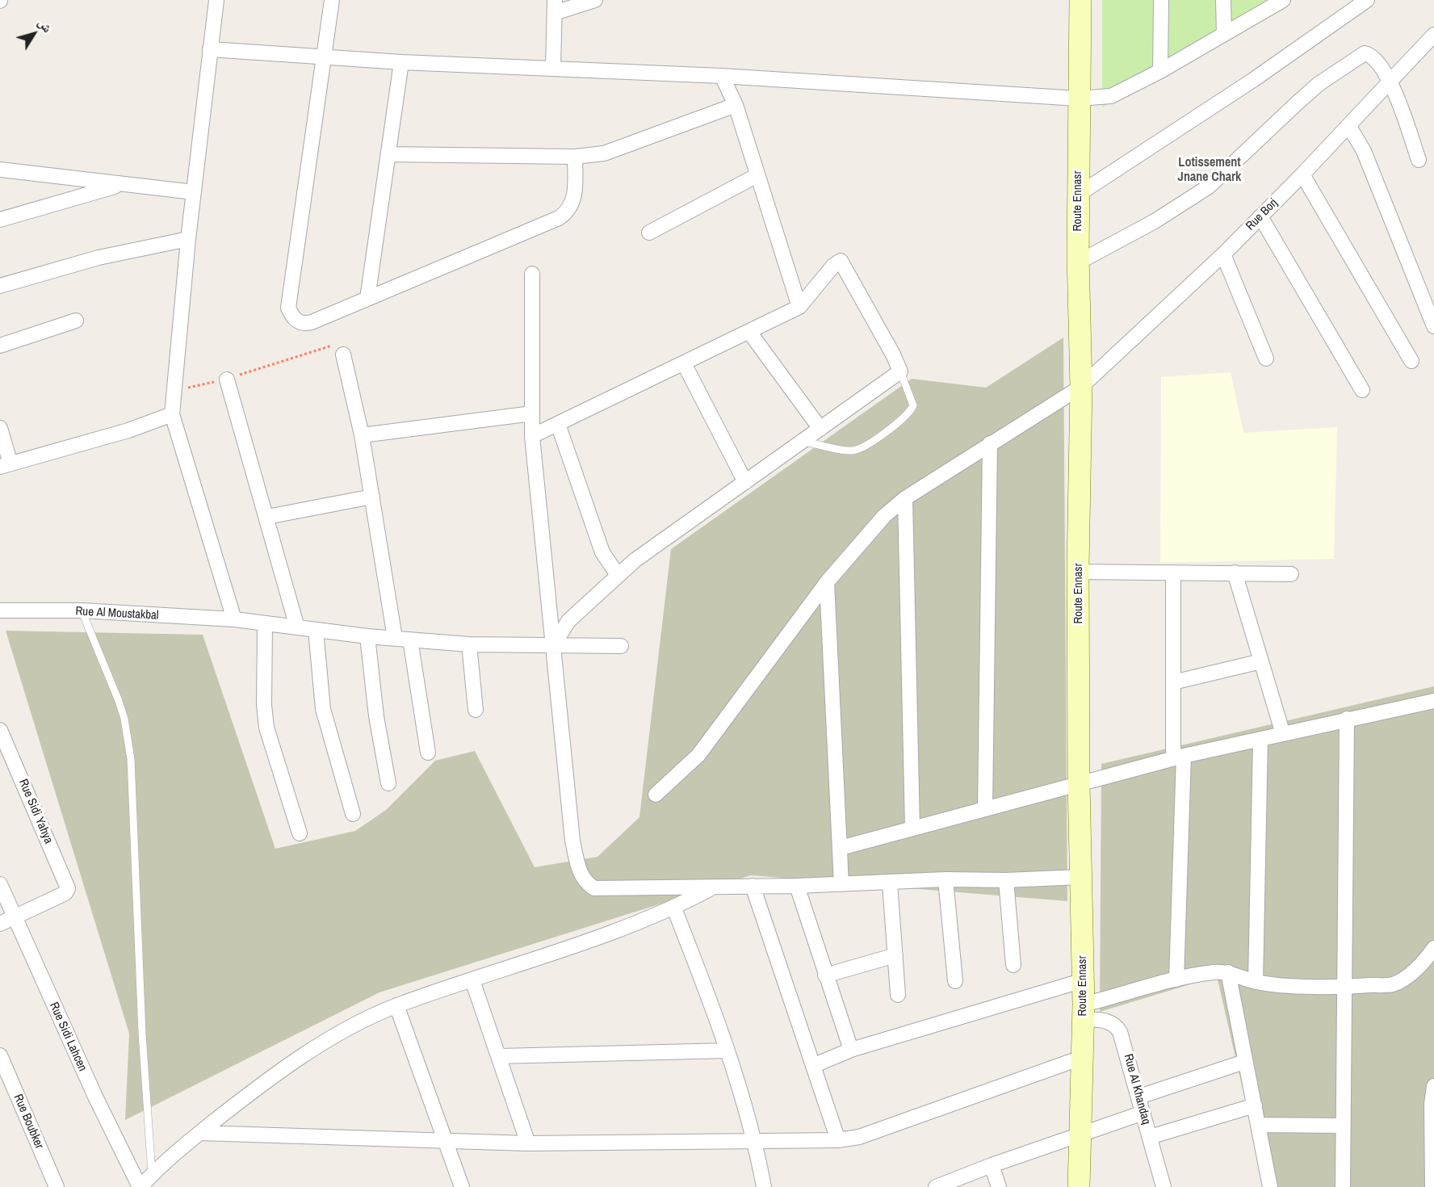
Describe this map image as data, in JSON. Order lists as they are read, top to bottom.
{
  "streets": {
    "main road": ["Route Ennasr"],
    "street": [
      "Rue Borj",
      "Rue Al Moustakbal",
      "Rue Sidi Yahya",
      "Rue Sidi Lahcen",
      "Rue Al Khandaq",
      "Rue Boubker"
    ]
  },
  "crossings": [
    ["Route Ennasr", "Rue Borj"],
    ["Route Ennasr", "Rue Al Khandaq"],
    ["Rue Sidi Yahya", "Rue Sidi Lahcen"]
  ],
  "districts": ["Lotissement Jnane Chark"],
  "north": "top right"
}
